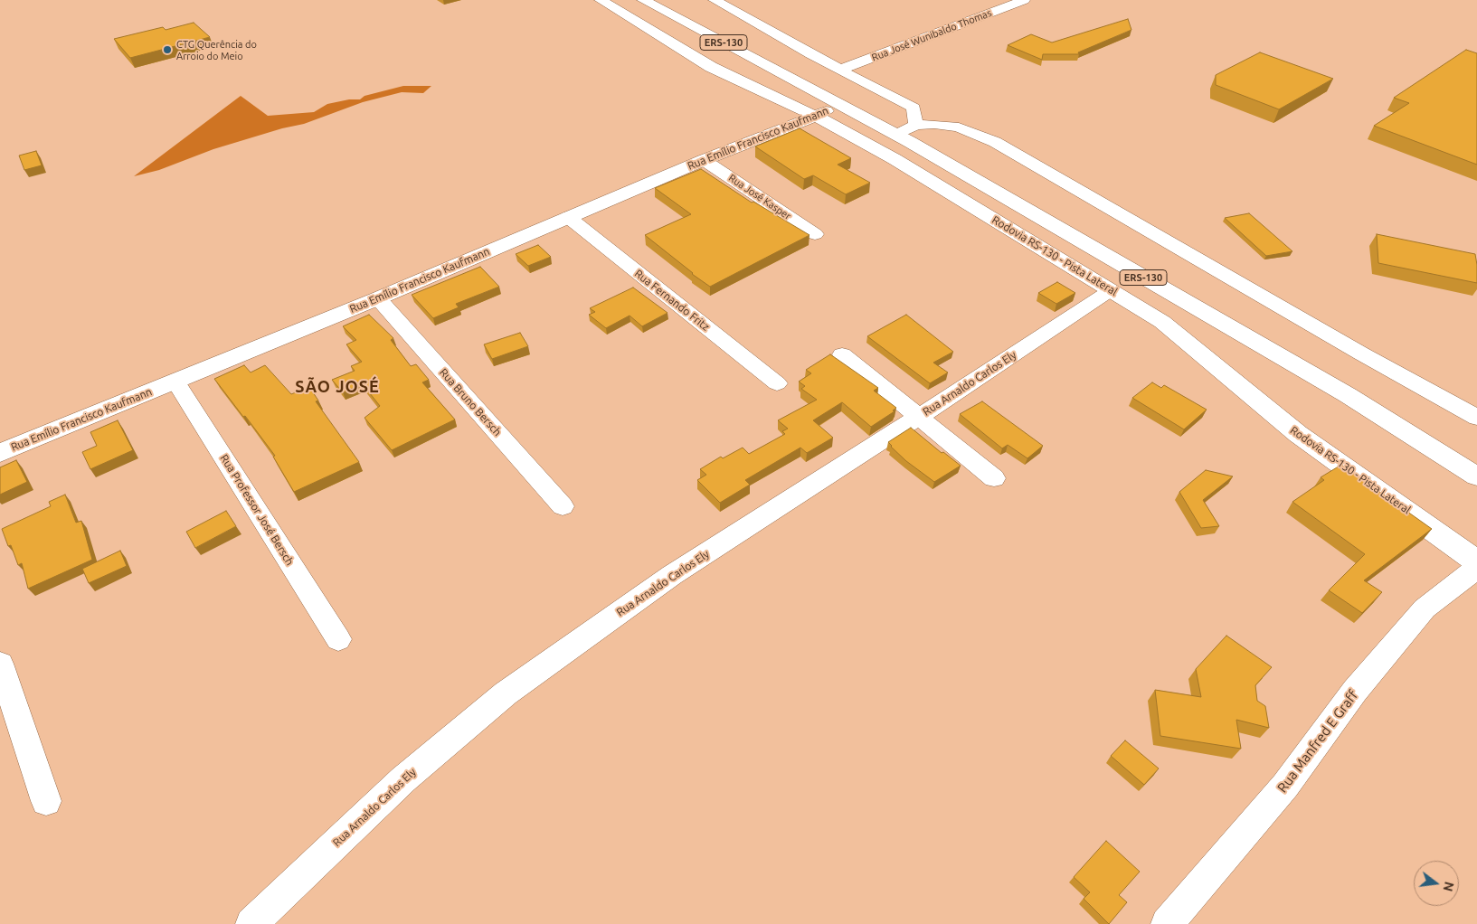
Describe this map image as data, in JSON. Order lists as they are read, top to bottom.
{
  "streets": {
    "street": [
      "Rua José Wunibaldo Thomas",
      "ERS-130",
      "Rua Emílio Francisco Kaufmann",
      "Rua José Kasper",
      "Rodovia RS-130 - Pista Lateral",
      "Rua Fernando Fritz",
      "Rua Arnaldo Carlos Ely",
      "Rua Bruno Bersch",
      "Rua Professor José Bersch",
      "Rua Manfred E Graff"
    ]
  },
  "crossings": [
    ["ERS-130", "Rua Emílio Francisco Kaufmann"],
    ["Rua Emílio Francisco Kaufmann", "Rua José Kasper"],
    ["Rua Emílio Francisco Kaufmann", "Rodovia RS-130 - Pista Lateral"],
    ["Rua Emílio Francisco Kaufmann", "Rua Fernando Fritz"],
    ["Rua Emílio Francisco Kaufmann", "Rua Bruno Bersch"],
    ["Rua Emílio Francisco Kaufmann", "Rua Professor José Bersch"],
    ["Rodovia RS-130 - Pista Lateral", "Rua Arnaldo Carlos Ely"]
  ],
  "districts": ["SÃO JOSÉ"],
  "places": ["CTG Querência do Arroio do Meio"],
  "north": "right"
}
